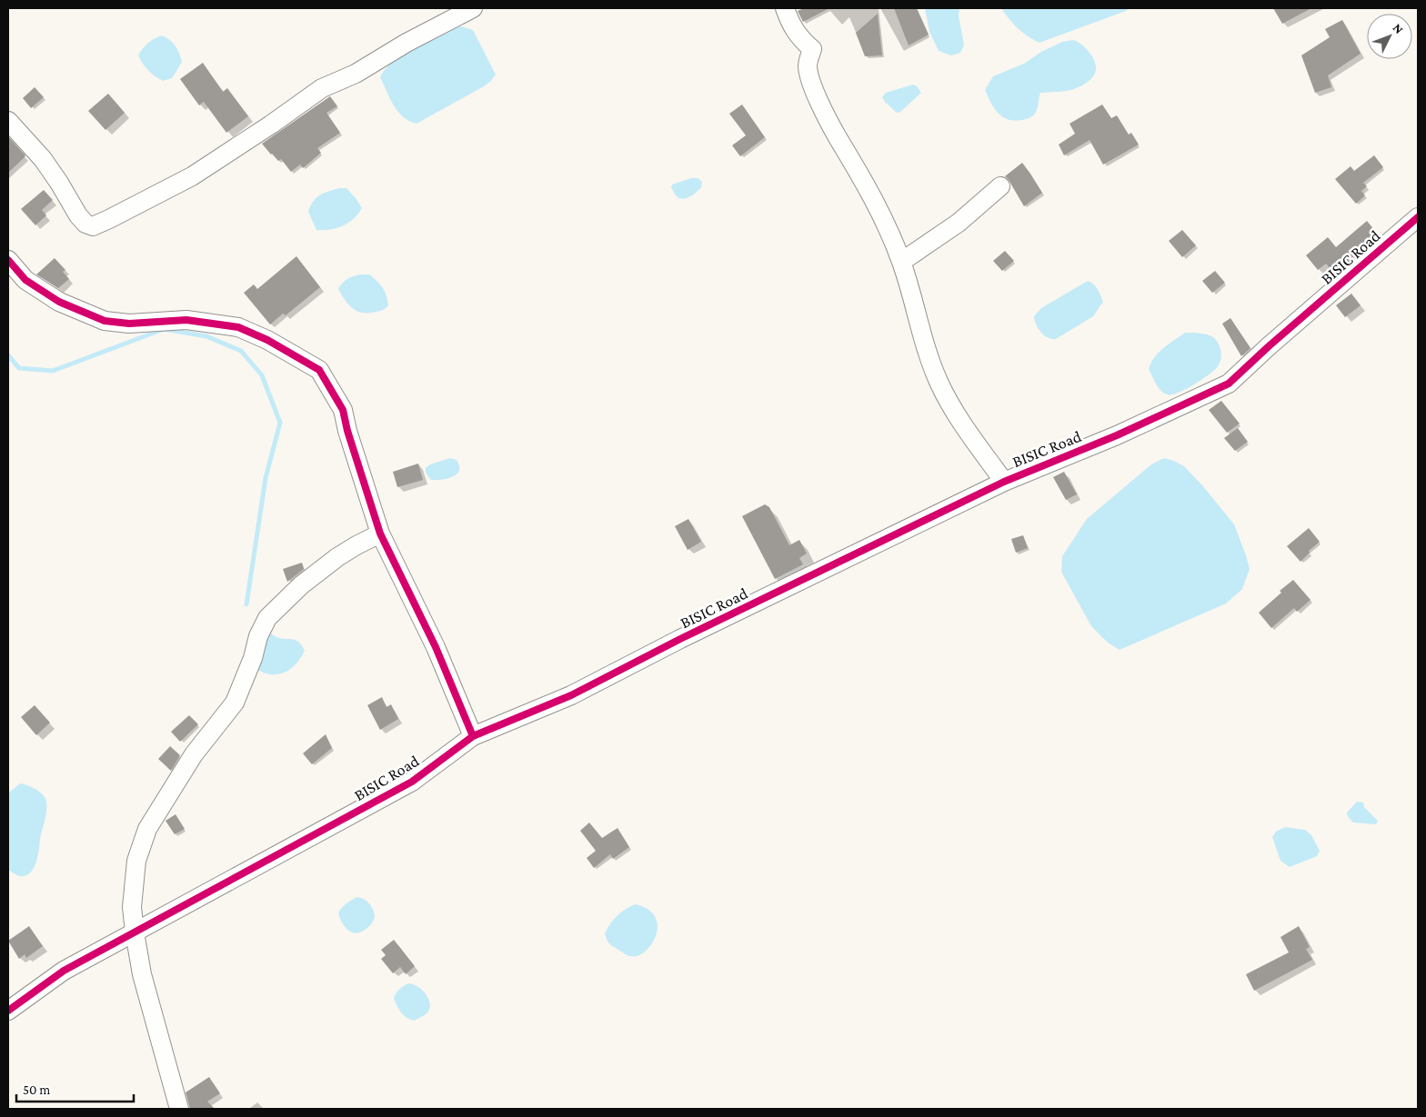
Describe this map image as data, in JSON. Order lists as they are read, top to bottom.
{
  "streets": {
    "street": ["BISIC Road"]
  },
  "scale_bar": "50 m",
  "north": "top right"
}
